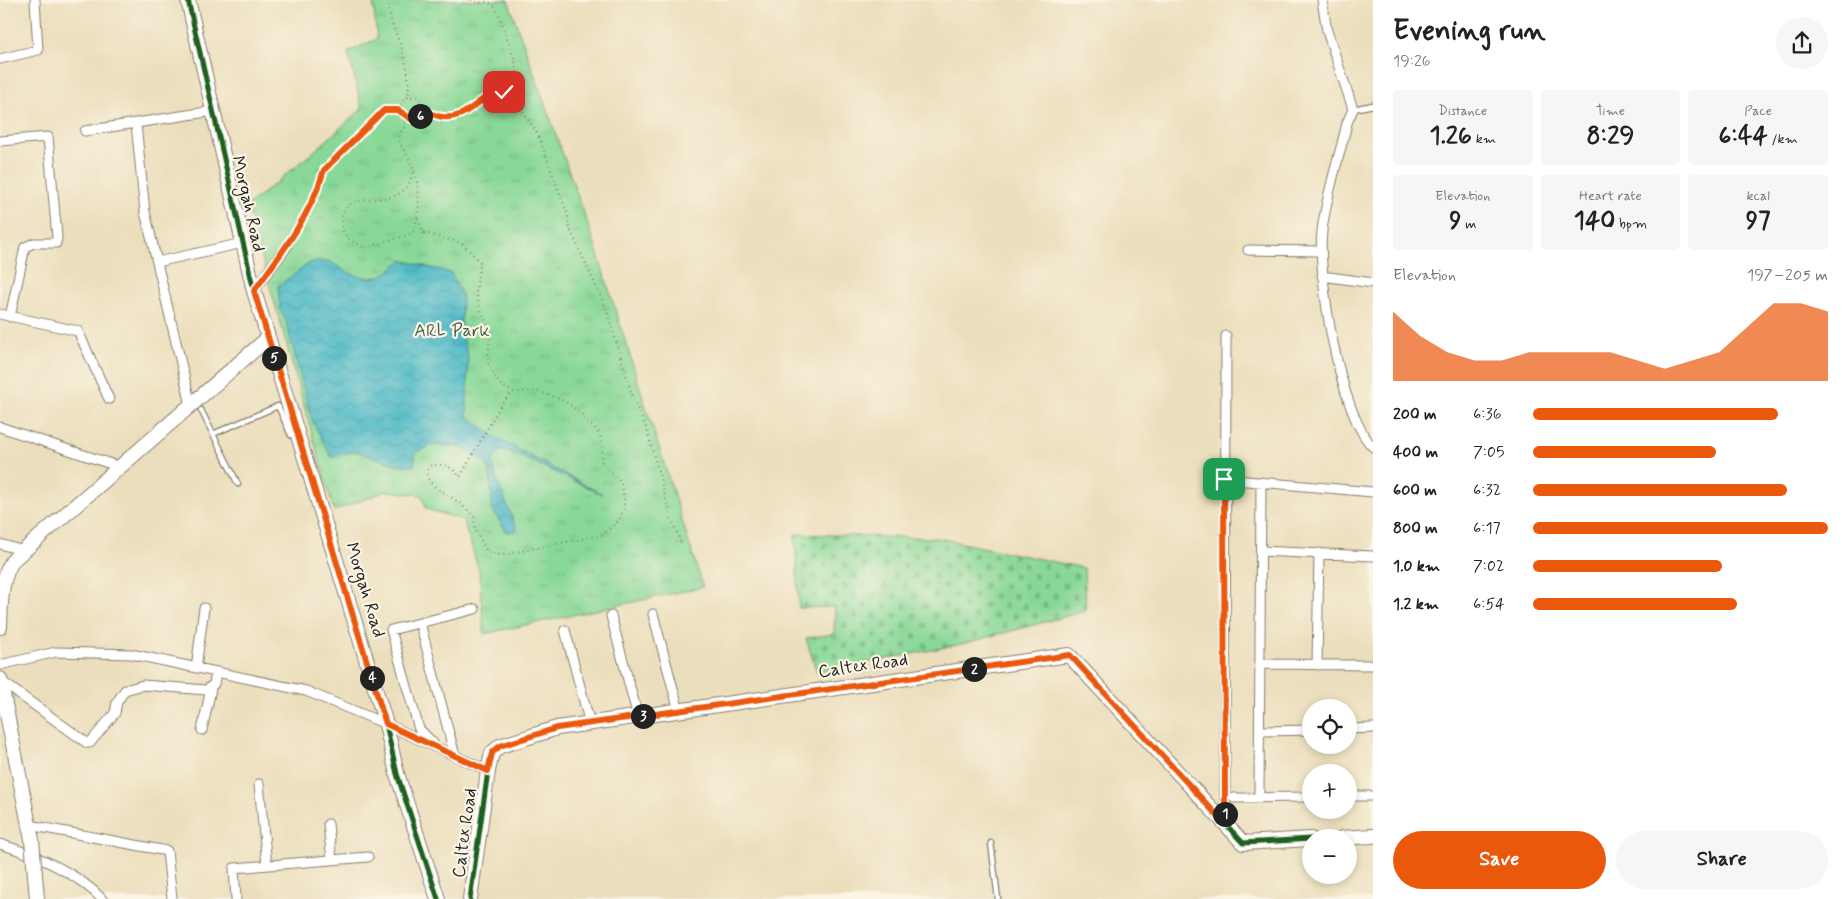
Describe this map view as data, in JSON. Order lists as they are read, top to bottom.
{
  "streets": {
    "street": ["Morgah Road", "Caltex Road"]
  },
  "parks": ["ARL Park"],
  "page": {
    "heading": ["Evening run", "19:26"],
    "stats": [
      ["Distance", "1.26 km"],
      ["Time", "8:29"],
      ["Pace", "6:44 /km"],
      ["Elevation", "9 m"],
      ["Heart rate", "140 bpm"],
      ["kcal", "97"]
    ],
    "pins": [
      "6",
      "5",
      "2",
      "4",
      "3",
      "1"
    ],
    "chart": ["Elevation", "197–205 m"],
    "list": [
      {
        "name": "200 m",
        "note": "6:36"
      },
      {
        "name": "400 m",
        "note": "7:05"
      },
      {
        "name": "600 m",
        "note": "6:32"
      },
      {
        "name": "800 m",
        "note": "6:17"
      },
      {
        "name": "1.0 km",
        "note": "7:02"
      },
      {
        "name": "1.2 km",
        "note": "6:54"
      }
    ],
    "map_buttons": ["+", "−"],
    "buttons": ["Save", "Share"]
  }
}
